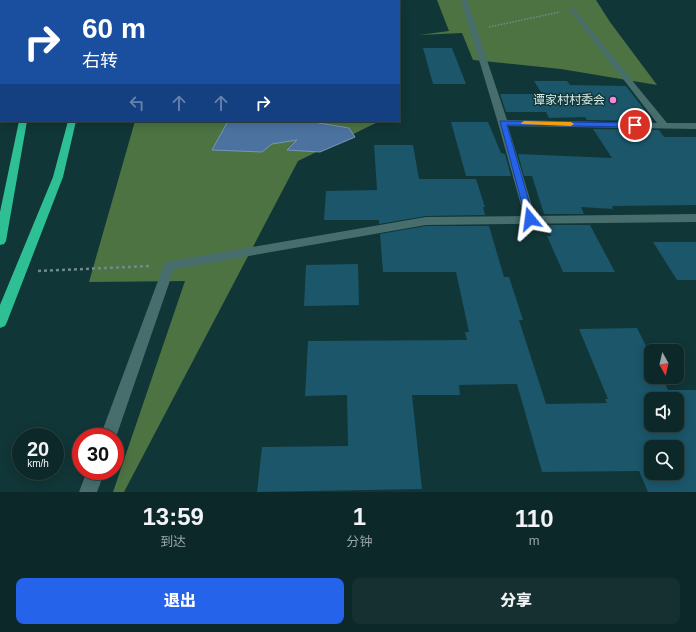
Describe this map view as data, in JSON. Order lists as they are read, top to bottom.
{
  "places": ["谭家村村委会"],
  "north": "bottom",
  "page": {
    "turn": ["60 m", "右转"],
    "speed": "20 km/h",
    "limit": "30",
    "eta": [
      "13:59",
      "到达",
      "1",
      "分钟",
      "110",
      "m"
    ],
    "buttons": ["退出", "分享"]
  }
}
